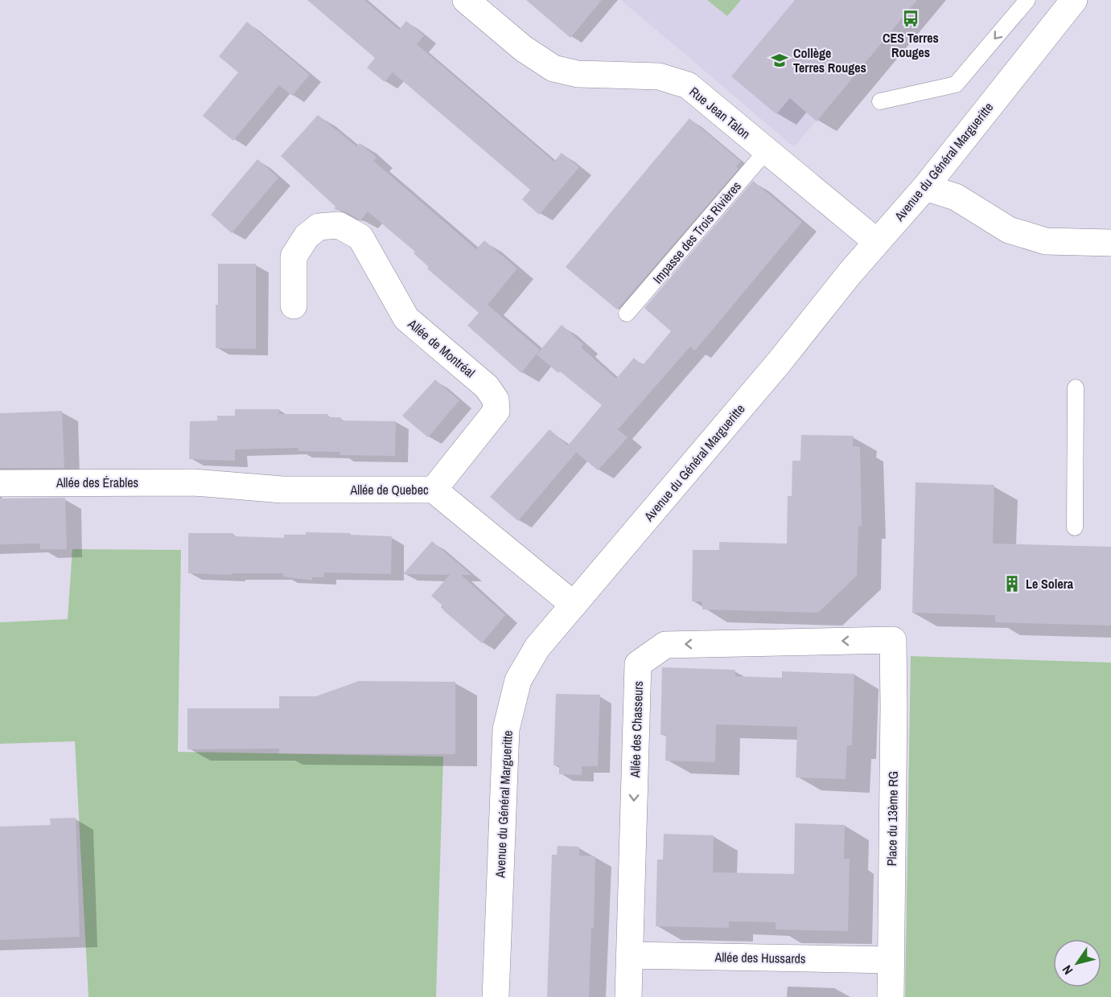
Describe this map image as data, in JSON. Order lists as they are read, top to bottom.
{
  "streets": {
    "street": [
      "Rue Jean Talon",
      "Avenue du Général Margueritte",
      "Allée de Montréal",
      "Allée des Érables",
      "Allée de Quebec",
      "Allée des Chasseurs",
      "Place du 13ème RG",
      "Allée des Hussards"
    ],
    "lane": ["Impasse des Trois Rivières"]
  },
  "crossings": [
    ["Rue Jean Talon", "Avenue du Général Margueritte"],
    ["Rue Jean Talon", "Impasse des Trois Rivières"],
    ["Avenue du Général Margueritte", "Allée de Quebec"],
    ["Allée de Montréal", "Allée de Quebec"],
    ["Allée des Érables", "Allée de Quebec"],
    ["Allée des Chasseurs", "Place du 13ème RG"],
    ["Allée des Chasseurs", "Allée des Hussards"],
    ["Place du 13ème RG", "Allée des Hussards"]
  ],
  "places": {
    "bus stop": ["CES Terres Rouges"],
    "school or university": ["Collège Terres Rouges"],
    "building": ["Le Solera"]
  },
  "north": "bottom left"
}
